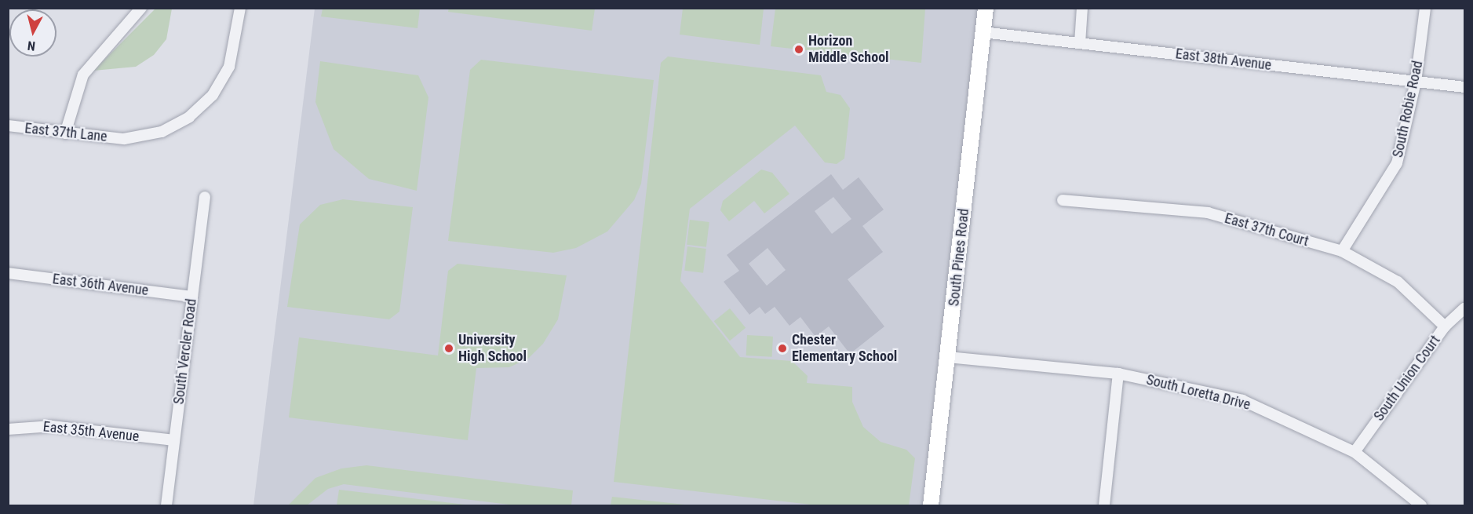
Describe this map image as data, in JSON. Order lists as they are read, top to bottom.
{
  "streets": {
    "street": [
      "East 38th Avenue",
      "South Robie Road",
      "East 37th Lane",
      "East 37th Court",
      "South Pines Road",
      "East 36th Avenue",
      "South Vercler Road",
      "South Union Court",
      "South Loretta Drive",
      "East 35th Avenue"
    ]
  },
  "crossings": [
    ["East 38th Avenue", "South Robie Road"],
    ["East 38th Avenue", "South Pines Road"],
    ["South Robie Road", "East 37th Court"],
    ["East 37th Court", "South Union Court"],
    ["South Pines Road", "South Loretta Drive"],
    ["East 36th Avenue", "South Vercler Road"],
    ["South Vercler Road", "East 35th Avenue"],
    ["South Union Court", "South Loretta Drive"]
  ],
  "places": ["Horizon Middle School", "University High School", "Chester Elementary School"],
  "north": "bottom"
}
